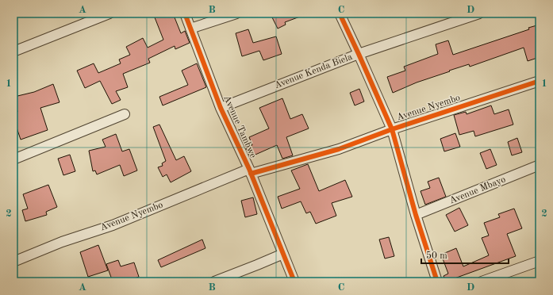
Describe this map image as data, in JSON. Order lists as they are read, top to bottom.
{
  "streets": {
    "street": [
      "Avenue Kenda Biela",
      "Avenue Nyembo",
      "Avenue Tambwe",
      "Avenue Mbayo"
    ]
  },
  "crossings": [
    ["Avenue Kenda Biela", "Avenue Tambwe"],
    ["Avenue Nyembo", "Avenue Tambwe"]
  ],
  "scale_bar": "50 m",
  "grid": {
    "columns": [
      "A",
      "B",
      "C",
      "D"
    ],
    "rows": ["1", "2"]
  }
}
